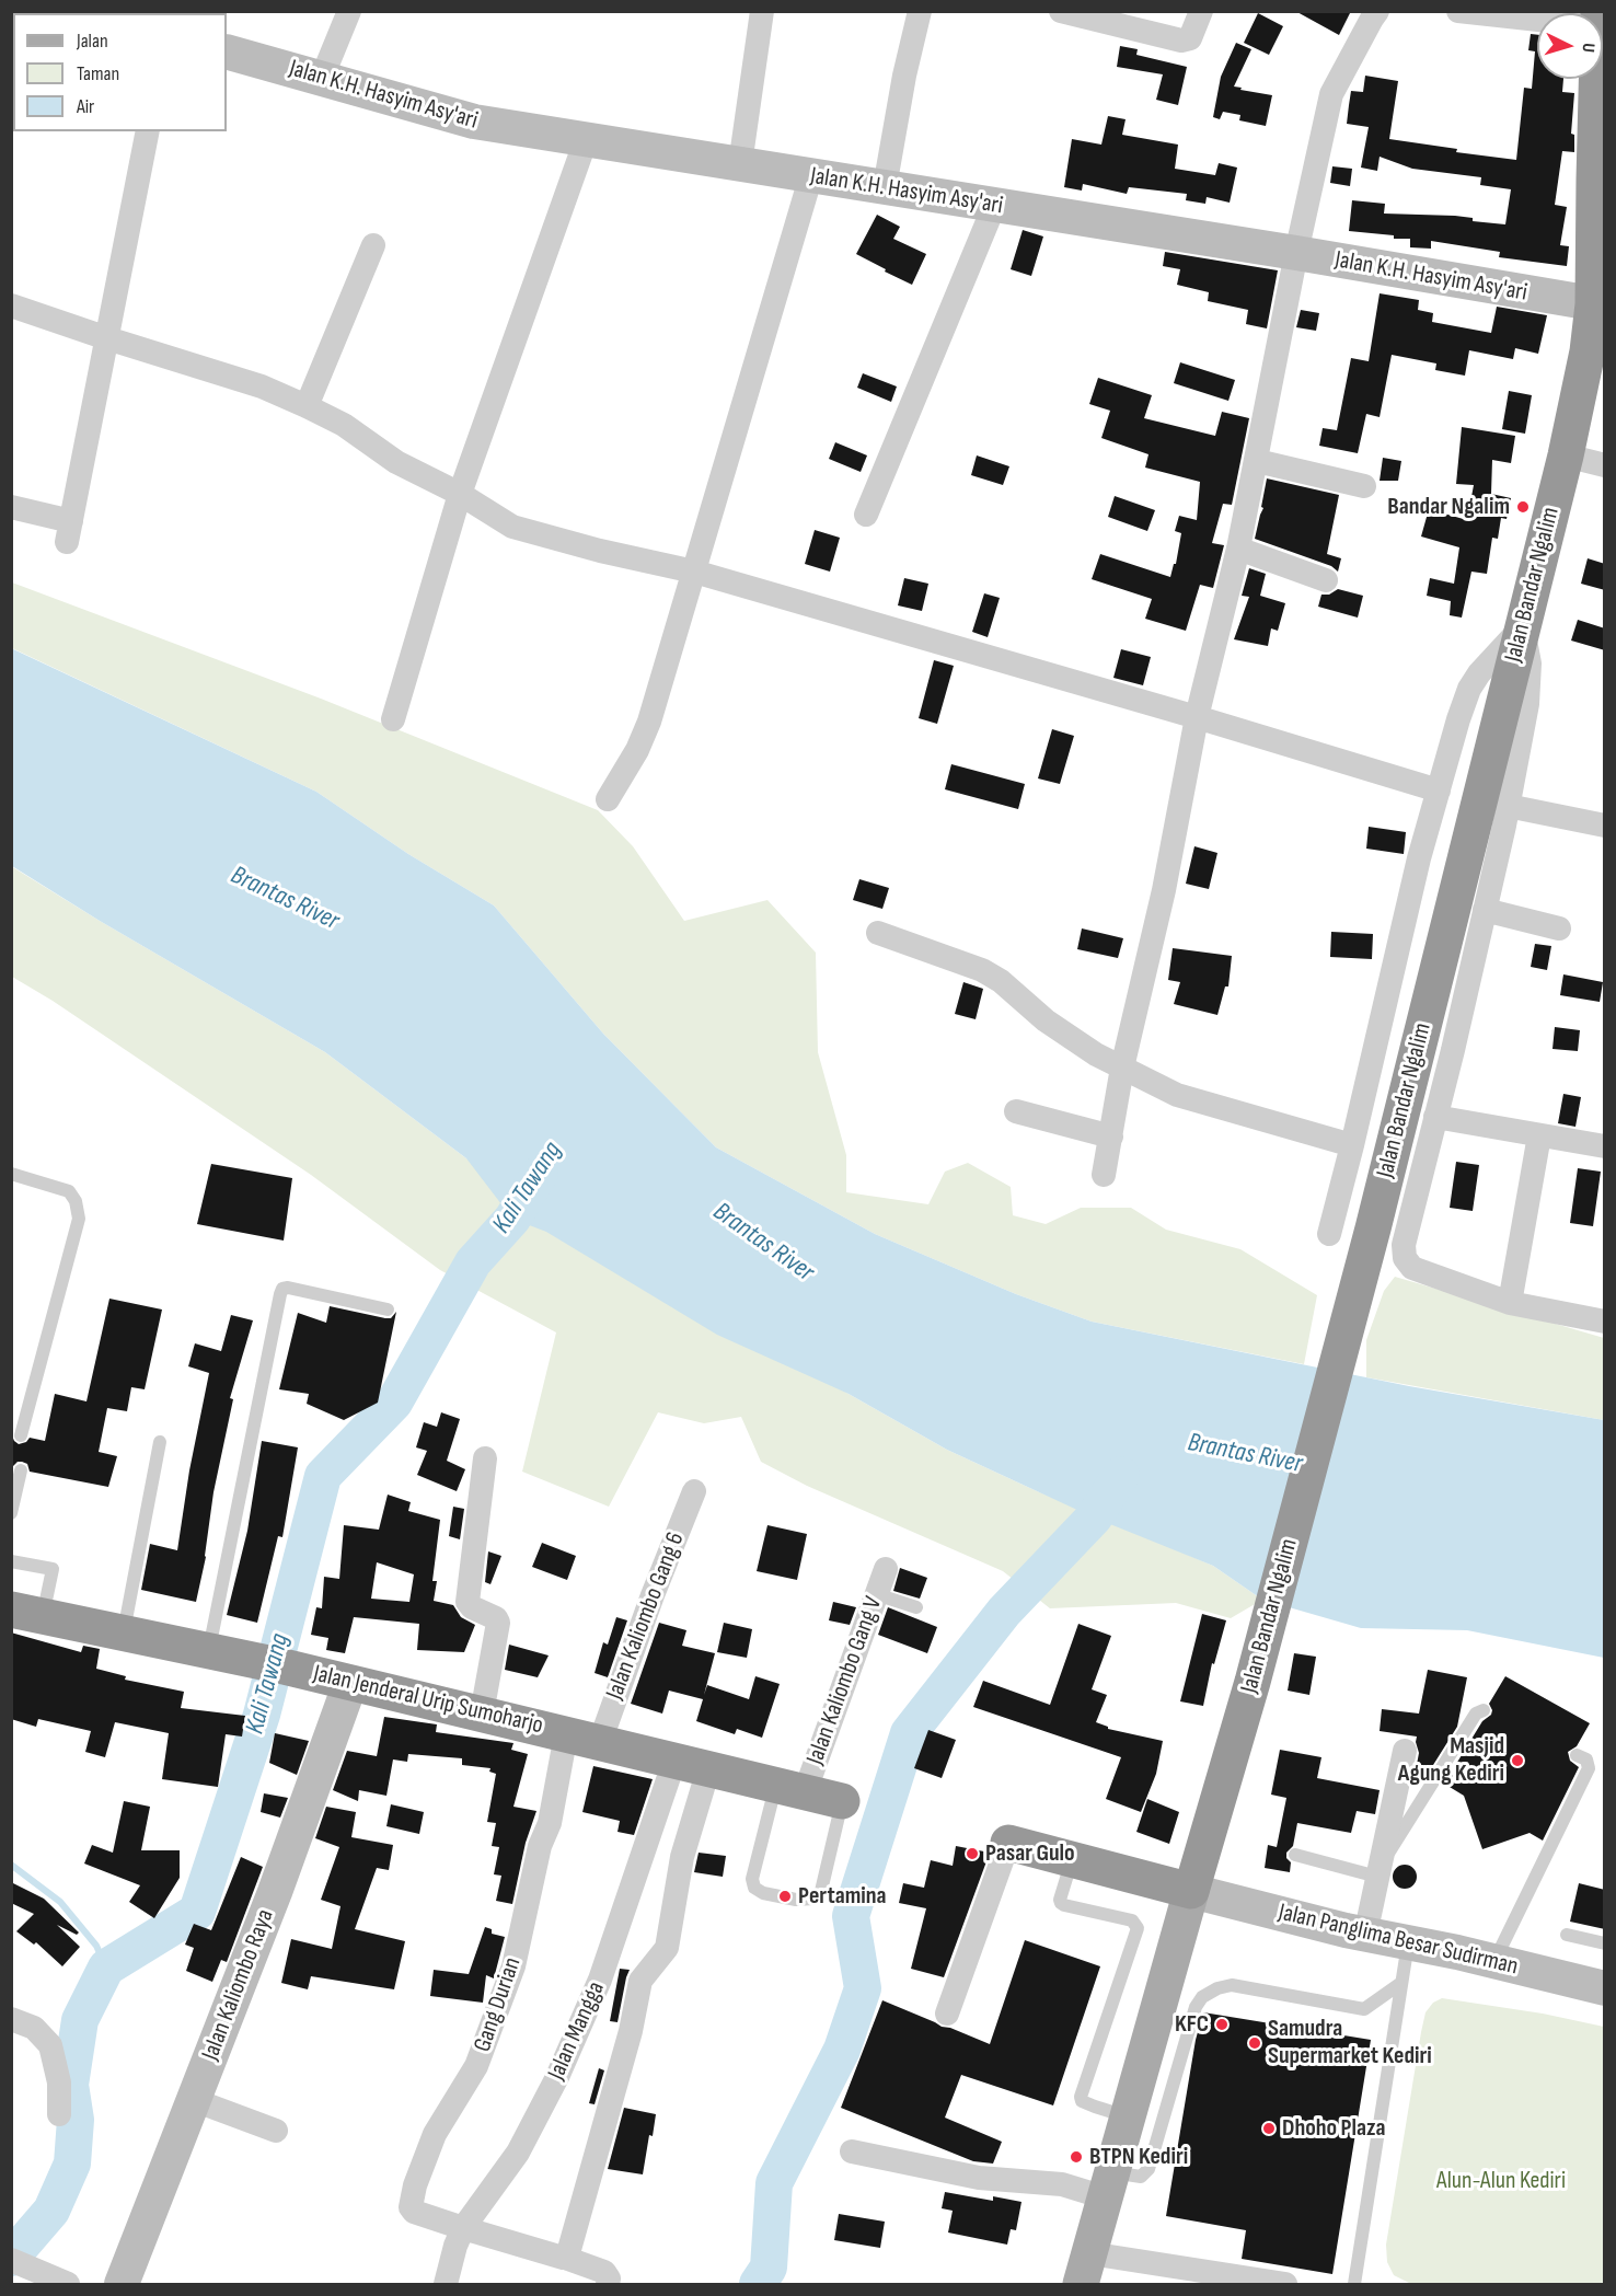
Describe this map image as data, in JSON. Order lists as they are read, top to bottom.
{
  "streets": {
    "highway": ["Jalan Bandar Ngalim", "Jalan Jenderal Urip Sumoharjo"],
    "street": [
      "Jalan K.H. Hasyim Asy'ari",
      "Jalan Kaliombo Gang 6",
      "Jalan Kaliombo Gang V",
      "Jalan Panglima Besar Sudirman",
      "Jalan Kaliombo Raya",
      "Gang Durian",
      "Jalan Mangga"
    ]
  },
  "crossings": [
    ["Jalan K.H. Hasyim Asy'ari", "Jalan Bandar Ngalim"],
    ["Jalan Bandar Ngalim", "Jalan Panglima Besar Sudirman"],
    ["Jalan Kaliombo Gang 6", "Jalan Jenderal Urip Sumoharjo"],
    ["Jalan Kaliombo Gang V", "Jalan Jenderal Urip Sumoharjo"],
    ["Jalan Jenderal Urip Sumoharjo", "Jalan Kaliombo Raya"],
    ["Jalan Jenderal Urip Sumoharjo", "Gang Durian"],
    ["Jalan Jenderal Urip Sumoharjo", "Jalan Mangga"],
    ["Gang Durian", "Jalan Mangga"]
  ],
  "water": ["Brantas River", "Kali Tawang"],
  "parks": ["Alun-Alun Kediri"],
  "places": [
    "Bandar Ngalim",
    "Masjid Agung Kediri",
    "Pasar Gulo",
    "Pertamina",
    "KFC",
    "Samudra Supermarket Kediri",
    "Dhoho Plaza",
    "BTPN Kediri"
  ],
  "legend": ["Jalan", "Taman", "Air"],
  "north": "right"
}
